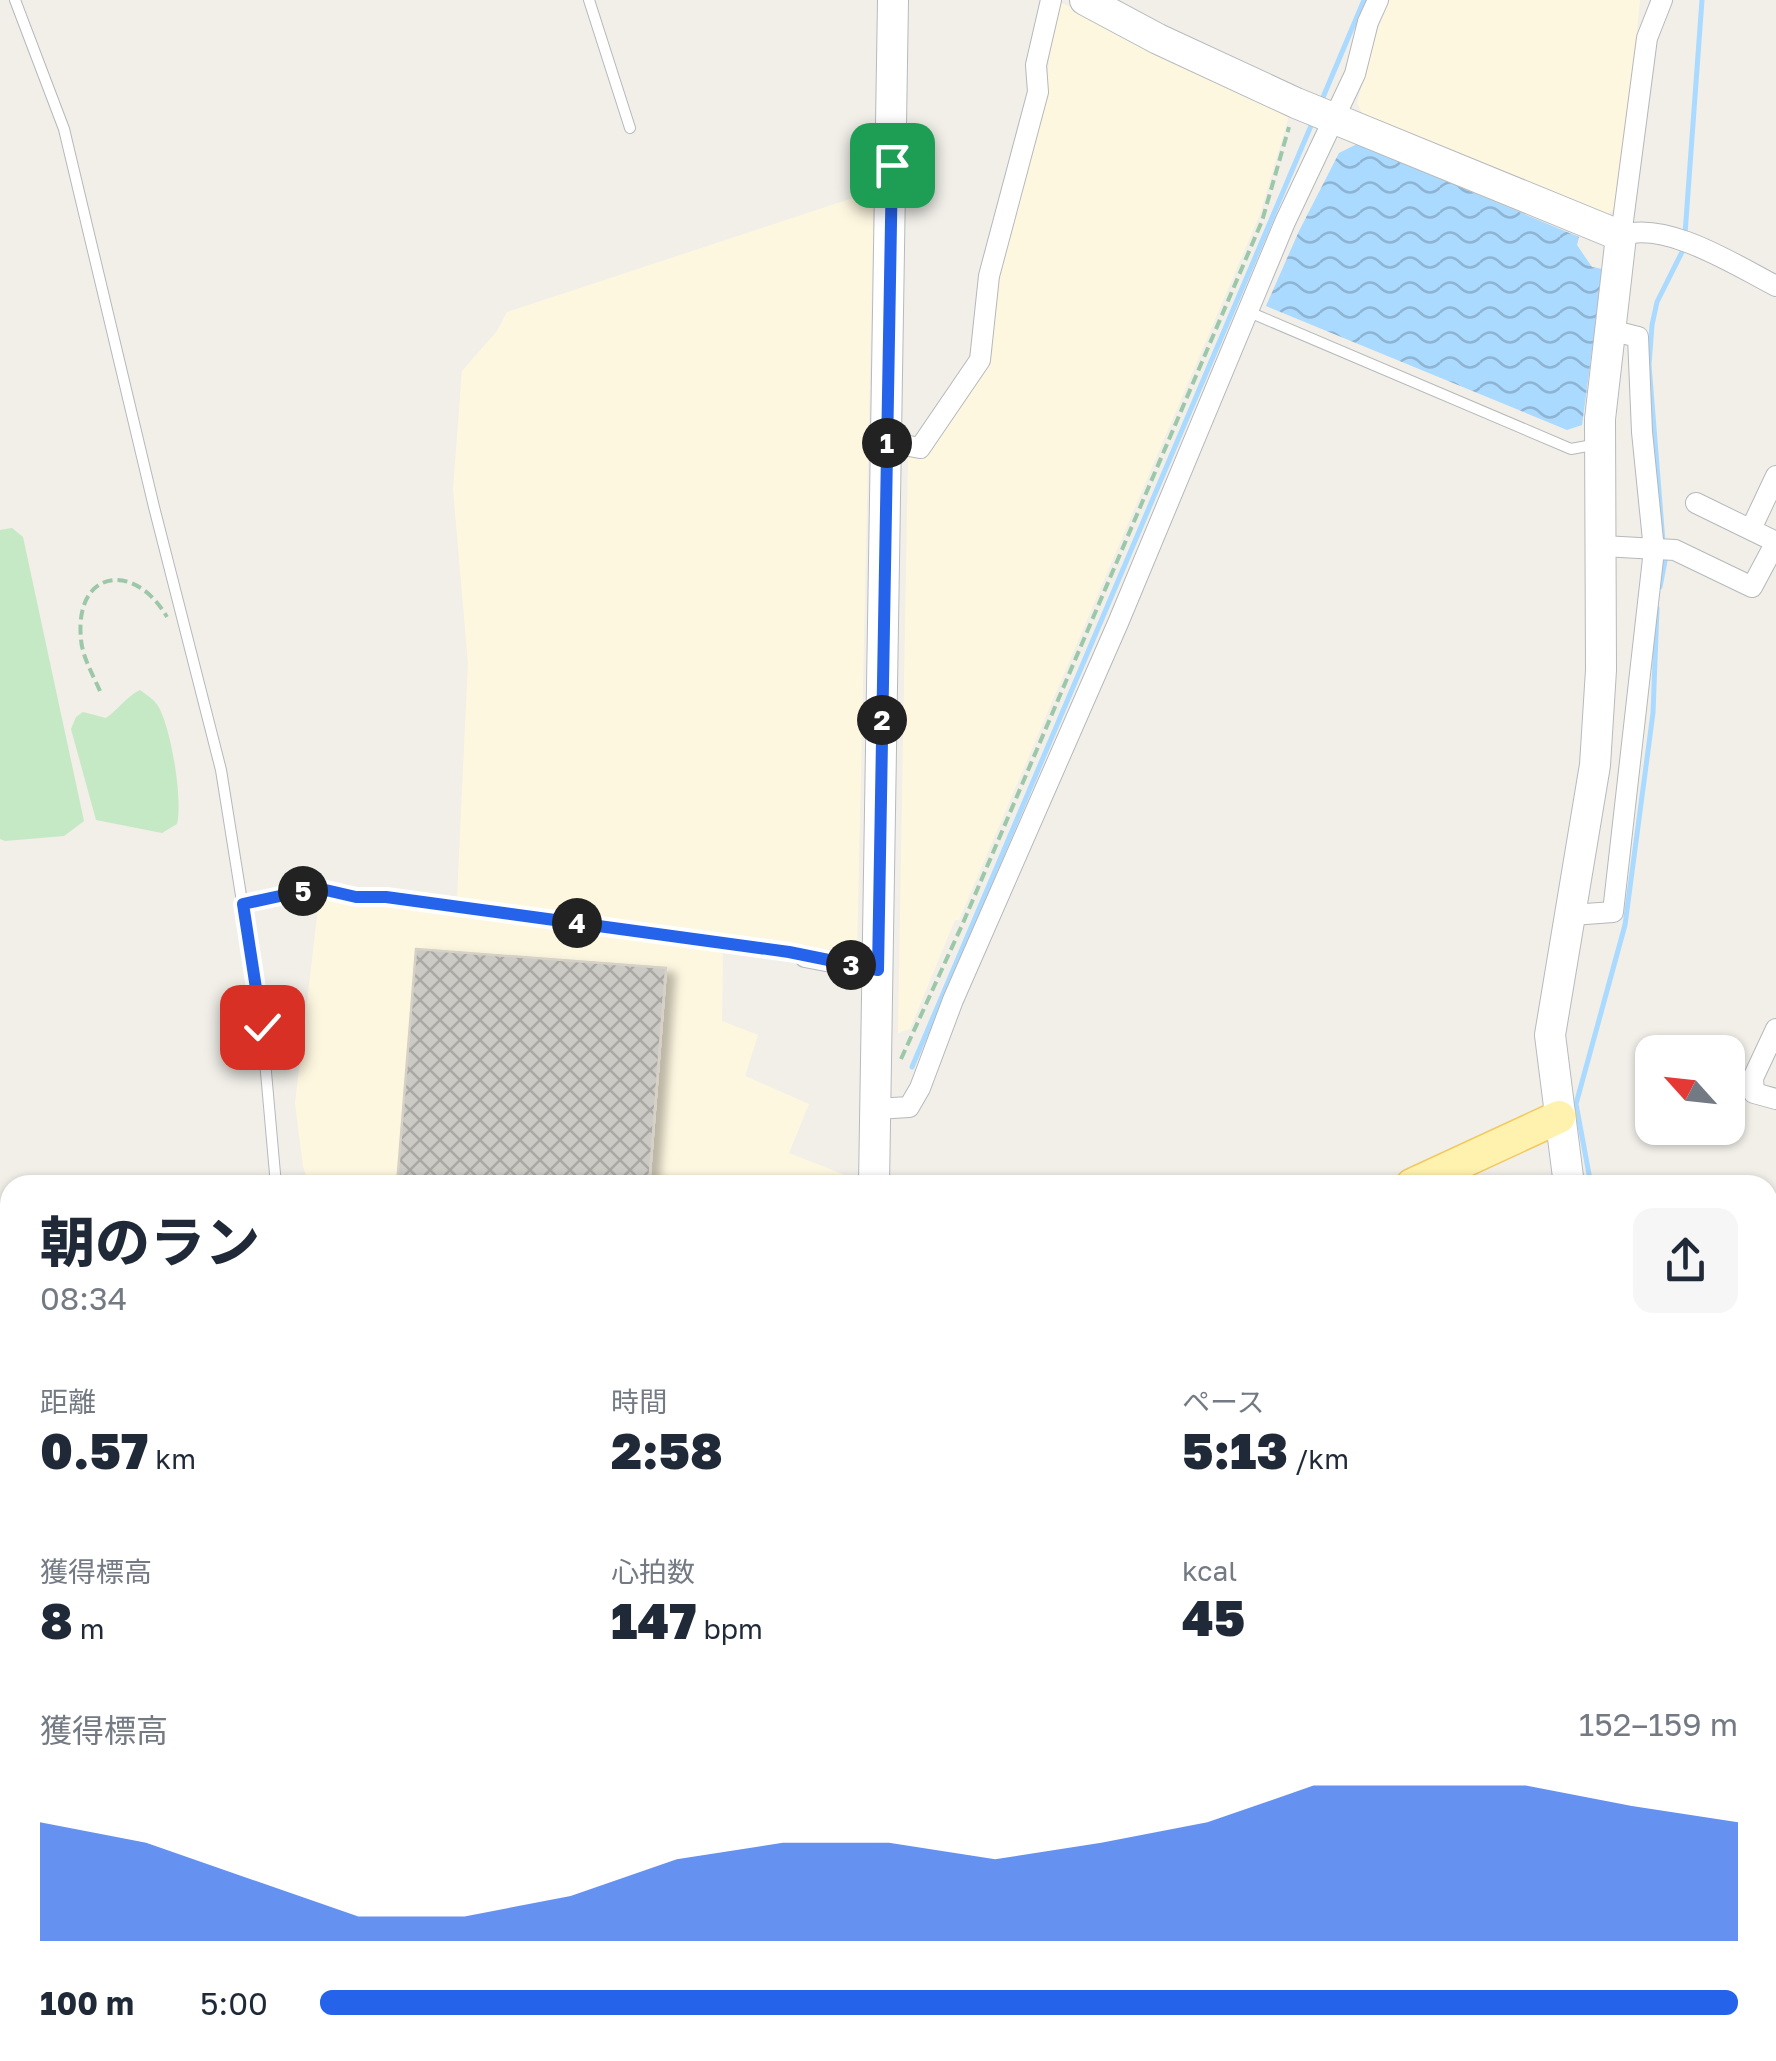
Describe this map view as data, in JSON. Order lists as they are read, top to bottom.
{
  "north": "top left",
  "page": {
    "pins": [
      "1",
      "2",
      "5",
      "4",
      "3"
    ],
    "heading": ["朝のラン", "08:34"],
    "stats": [
      ["距離", "0.57 km"],
      ["時間", "2:58"],
      ["ペース", "5:13 /km"],
      ["獲得標高", "8 m"],
      ["心拍数", "147 bpm"],
      ["kcal", "45"]
    ],
    "chart": ["獲得標高", "152–159 m"],
    "list": [
      {
        "name": "100 m",
        "note": "5:00"
      }
    ]
  }
}
